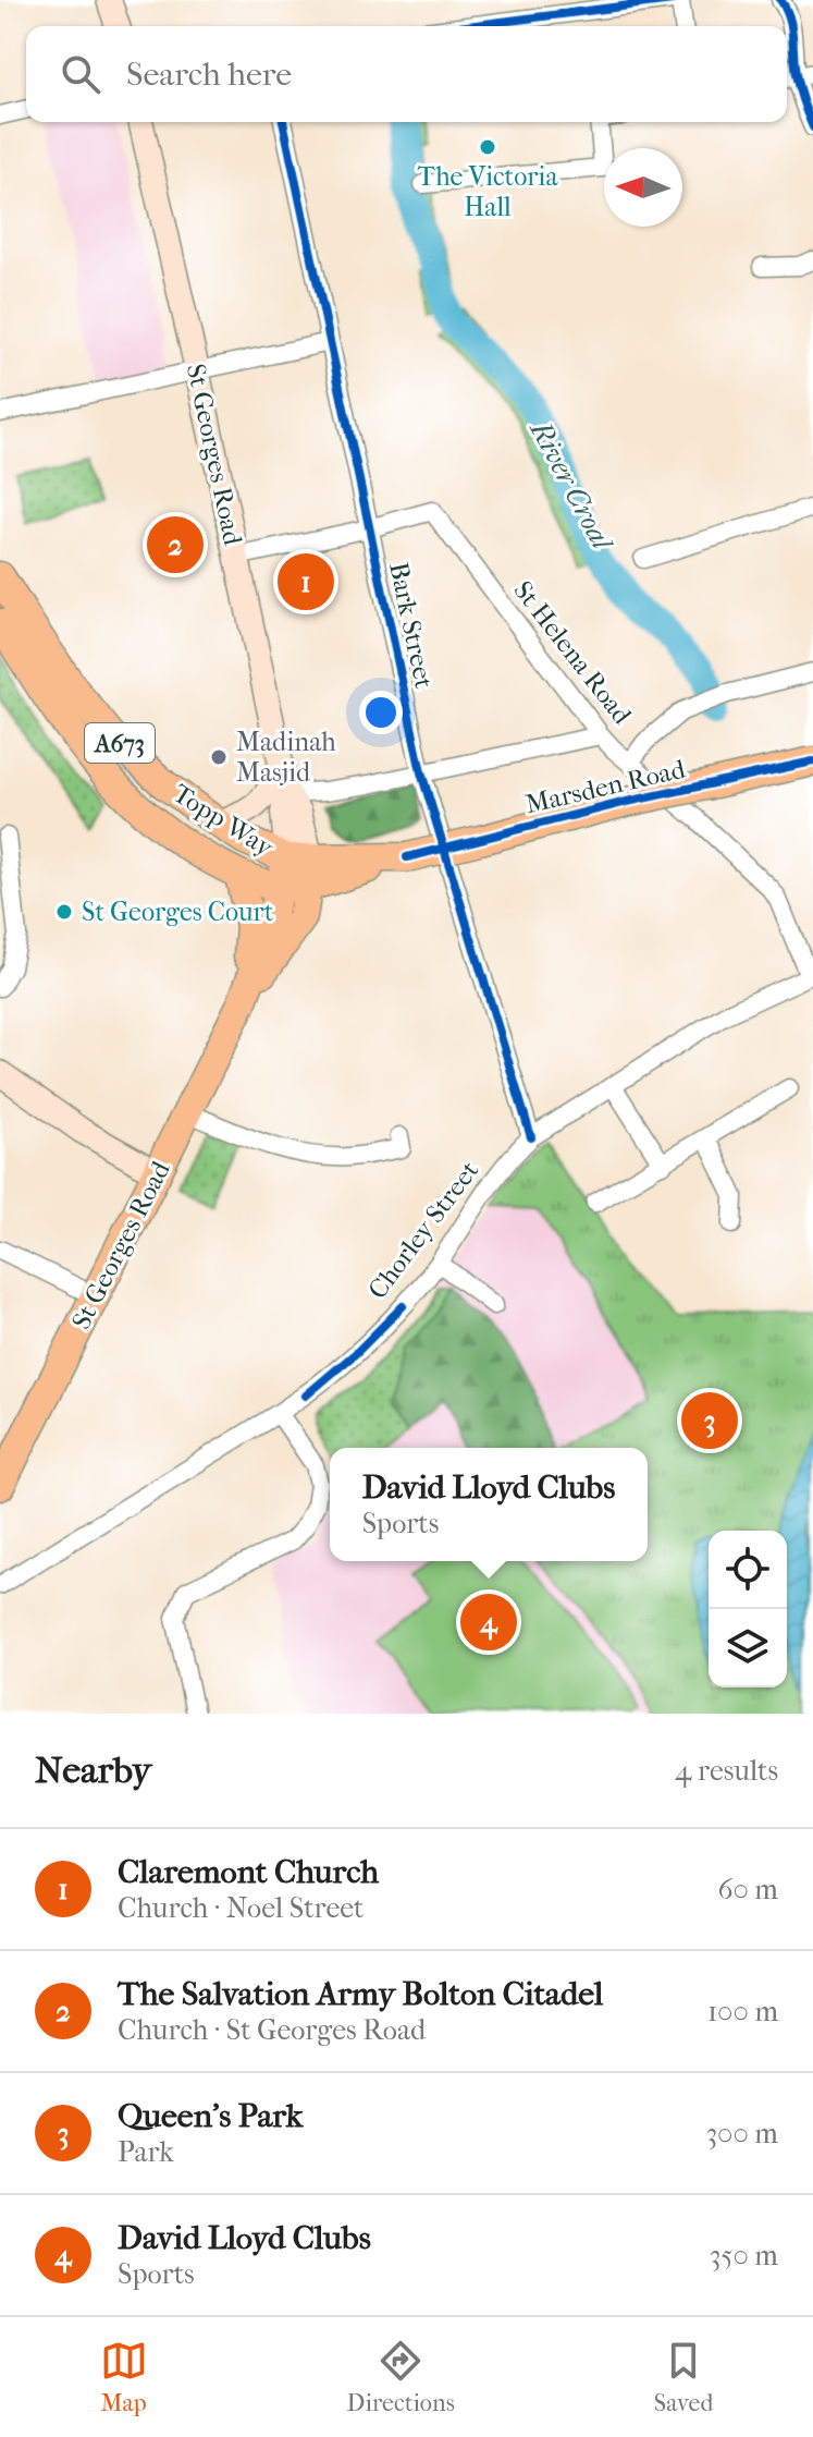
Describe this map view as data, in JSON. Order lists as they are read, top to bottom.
{
  "streets": {
    "main road": [
      "St Georges Road",
      "A673",
      "Marsden Road",
      "Topp Way"
    ],
    "street": ["Bark Street", "St Helena Road", "Chorley Street"]
  },
  "crossings": [
    ["St Georges Road", "Marsden Road"],
    ["St Georges Road", "Topp Way"],
    ["Bark Street", "St Helena Road"],
    ["Bark Street", "Chorley Street"],
    ["St Helena Road", "Chorley Street"],
    ["Marsden Road", "Topp Way"]
  ],
  "water": ["River Croal"],
  "places": ["The Victoria Hall", "Madinah Masjid", "St Georges Court"],
  "north": "left",
  "page": {
    "search": "Search here",
    "pins": [
      "2",
      "1",
      "3",
      "4"
    ],
    "popup": ["David Lloyd Clubs", "Sports"],
    "heading": ["Nearby", "4 results"],
    "list": [
      {
        "mark": "1",
        "name": "Claremont Church",
        "note": "Church · Noel Street",
        "value": "60 m"
      },
      {
        "mark": "2",
        "name": "The Salvation Army Bolton Citadel",
        "note": "Church · St Georges Road",
        "value": "100 m"
      },
      {
        "mark": "3",
        "name": "Queen's Park",
        "note": "Park",
        "value": "300 m"
      },
      {
        "mark": "4",
        "name": "David Lloyd Clubs",
        "note": "Sports",
        "value": "350 m"
      }
    ],
    "nav": ["Map", "Directions", "Saved"]
  }
}
